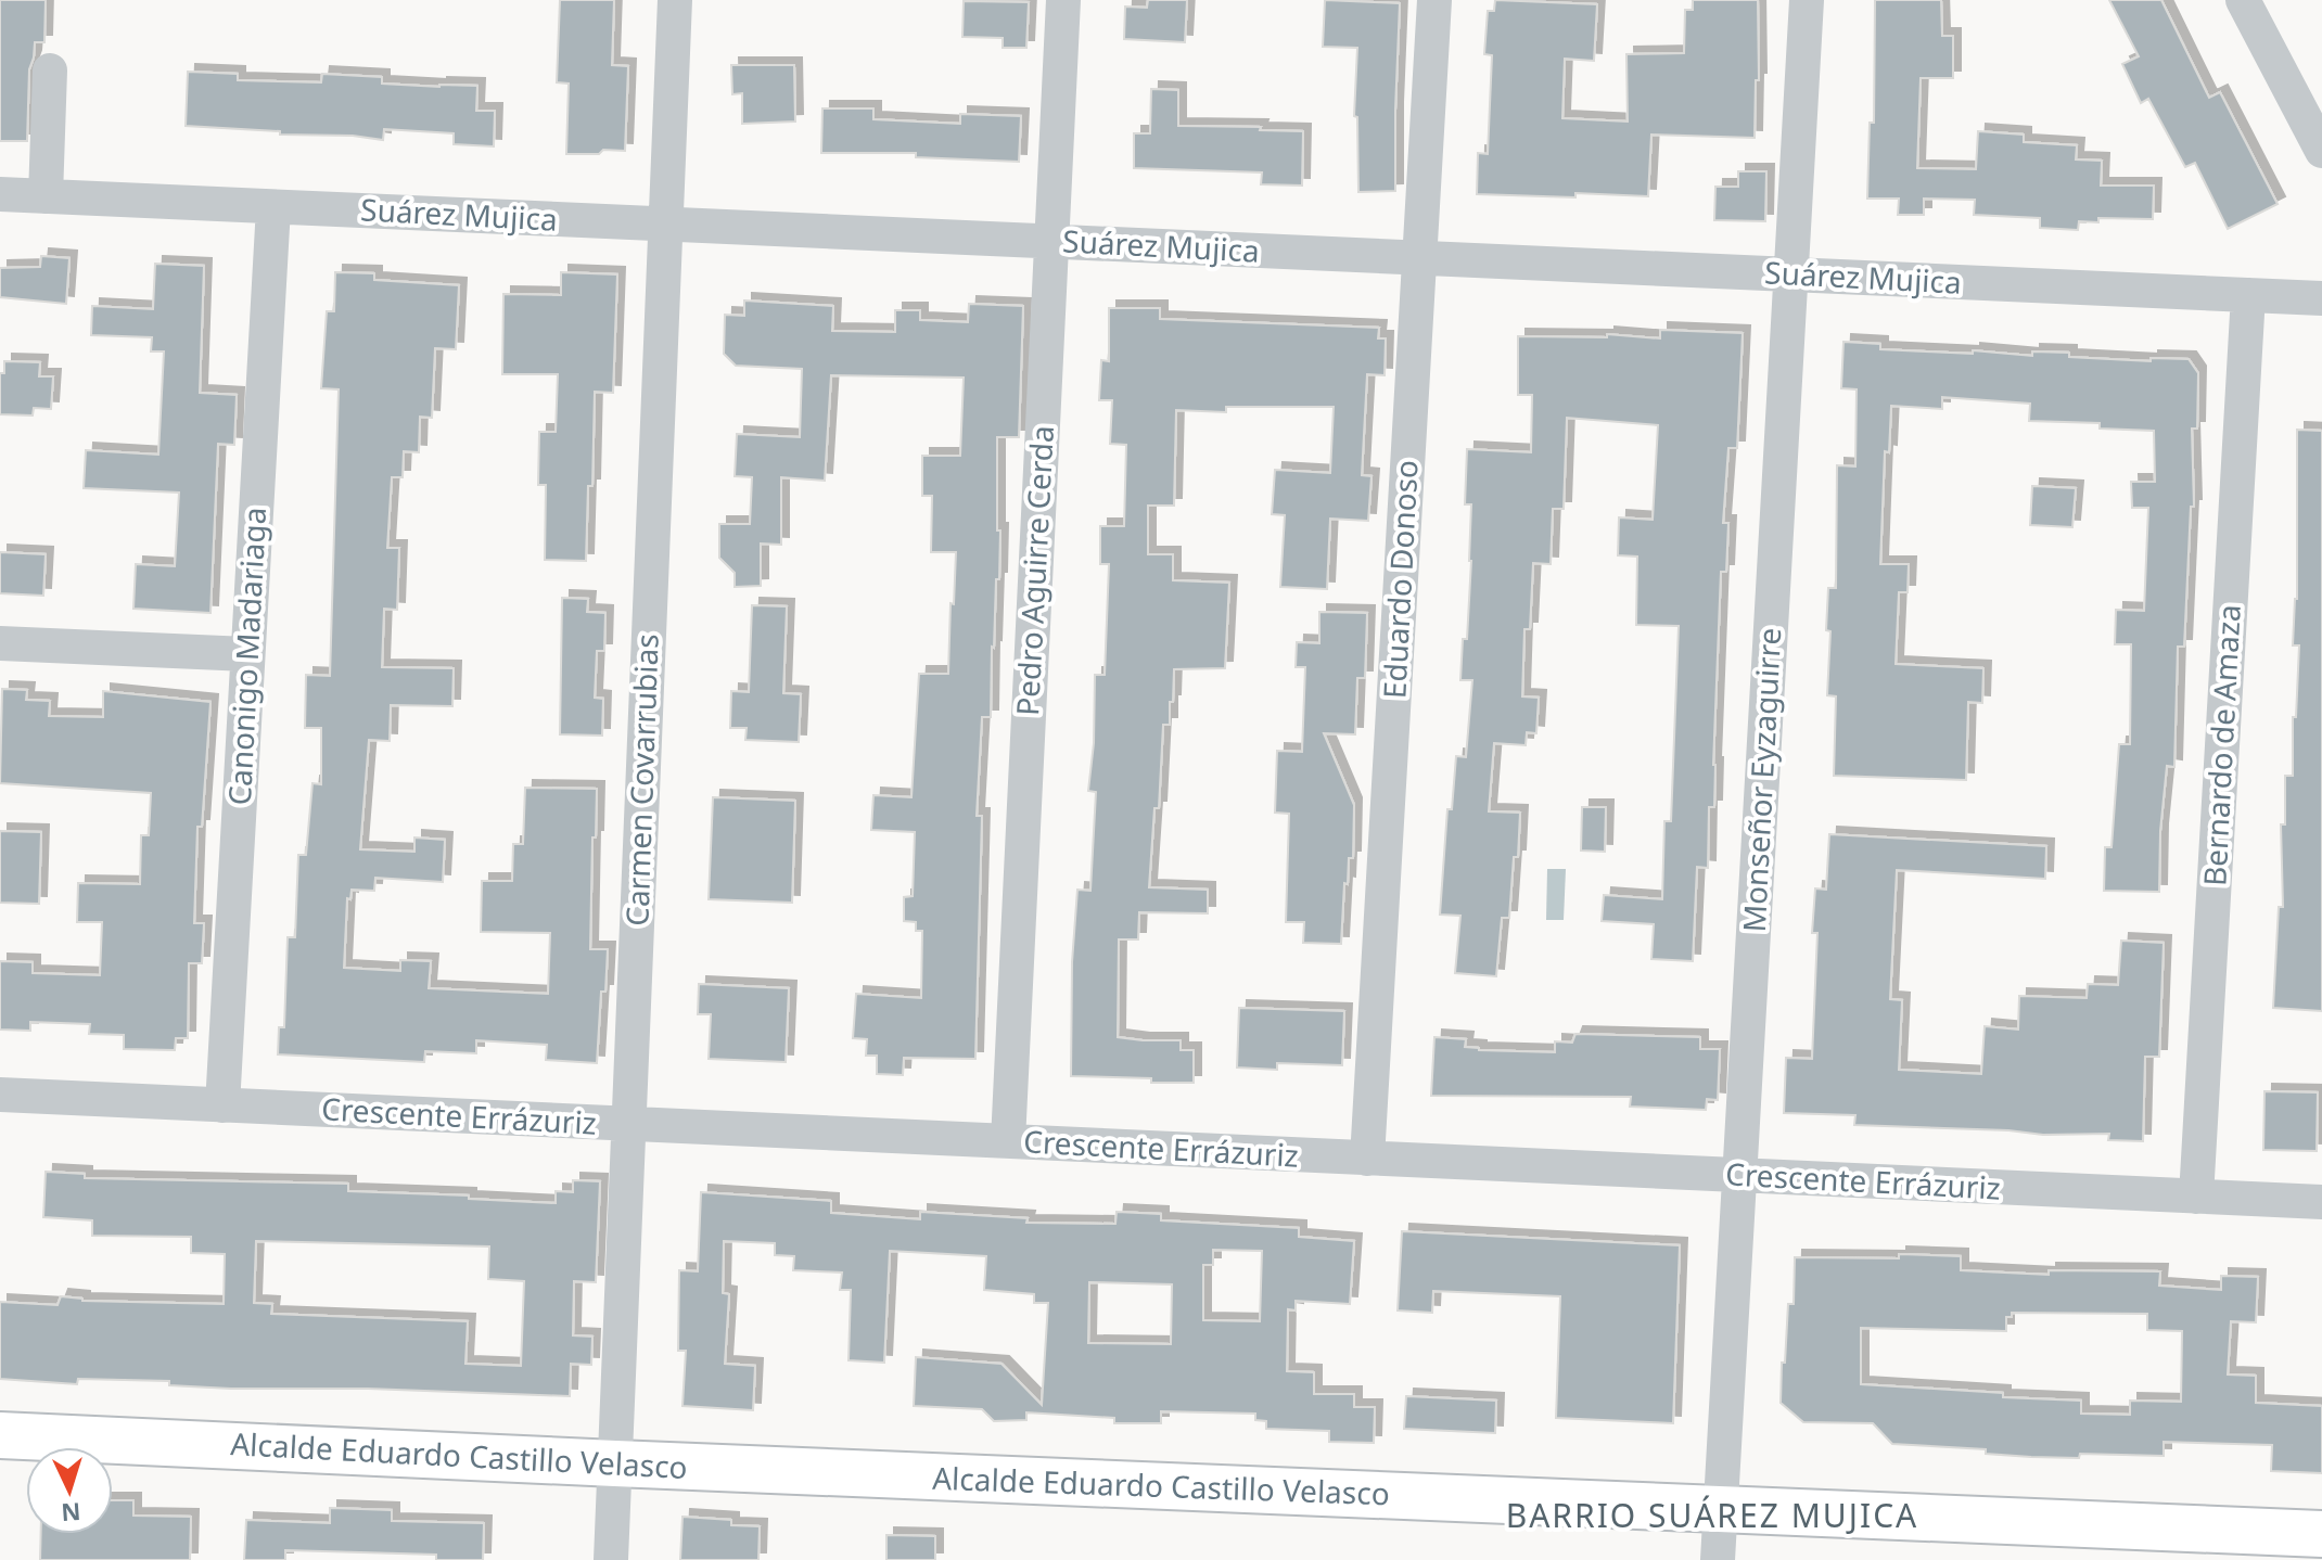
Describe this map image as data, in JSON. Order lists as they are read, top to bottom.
{
  "streets": {
    "main road": ["Alcalde Eduardo Castillo Velasco"],
    "street": [
      "Suárez Mujica",
      "Pedro Aguirre Cerda",
      "Eduardo Donoso",
      "Canonigo Madariaga",
      "Bernardo de Amaza",
      "Carmen Covarrubias",
      "Monseñor Eyzaguirre",
      "Crescente Errázuriz"
    ]
  },
  "crossings": [
    ["Suárez Mujica", "Pedro Aguirre Cerda"],
    ["Suárez Mujica", "Eduardo Donoso"],
    ["Suárez Mujica", "Canonigo Madariaga"],
    ["Suárez Mujica", "Bernardo de Amaza"],
    ["Suárez Mujica", "Carmen Covarrubias"],
    ["Suárez Mujica", "Monseñor Eyzaguirre"],
    ["Pedro Aguirre Cerda", "Crescente Errázuriz"],
    ["Eduardo Donoso", "Crescente Errázuriz"],
    ["Canonigo Madariaga", "Crescente Errázuriz"],
    ["Bernardo de Amaza", "Crescente Errázuriz"],
    ["Carmen Covarrubias", "Crescente Errázuriz"],
    ["Carmen Covarrubias", "Alcalde Eduardo Castillo Velasco"],
    ["Monseñor Eyzaguirre", "Crescente Errázuriz"],
    ["Monseñor Eyzaguirre", "Alcalde Eduardo Castillo Velasco"]
  ],
  "districts": ["BARRIO SUÁREZ MUJICA"],
  "north": "bottom"
}
